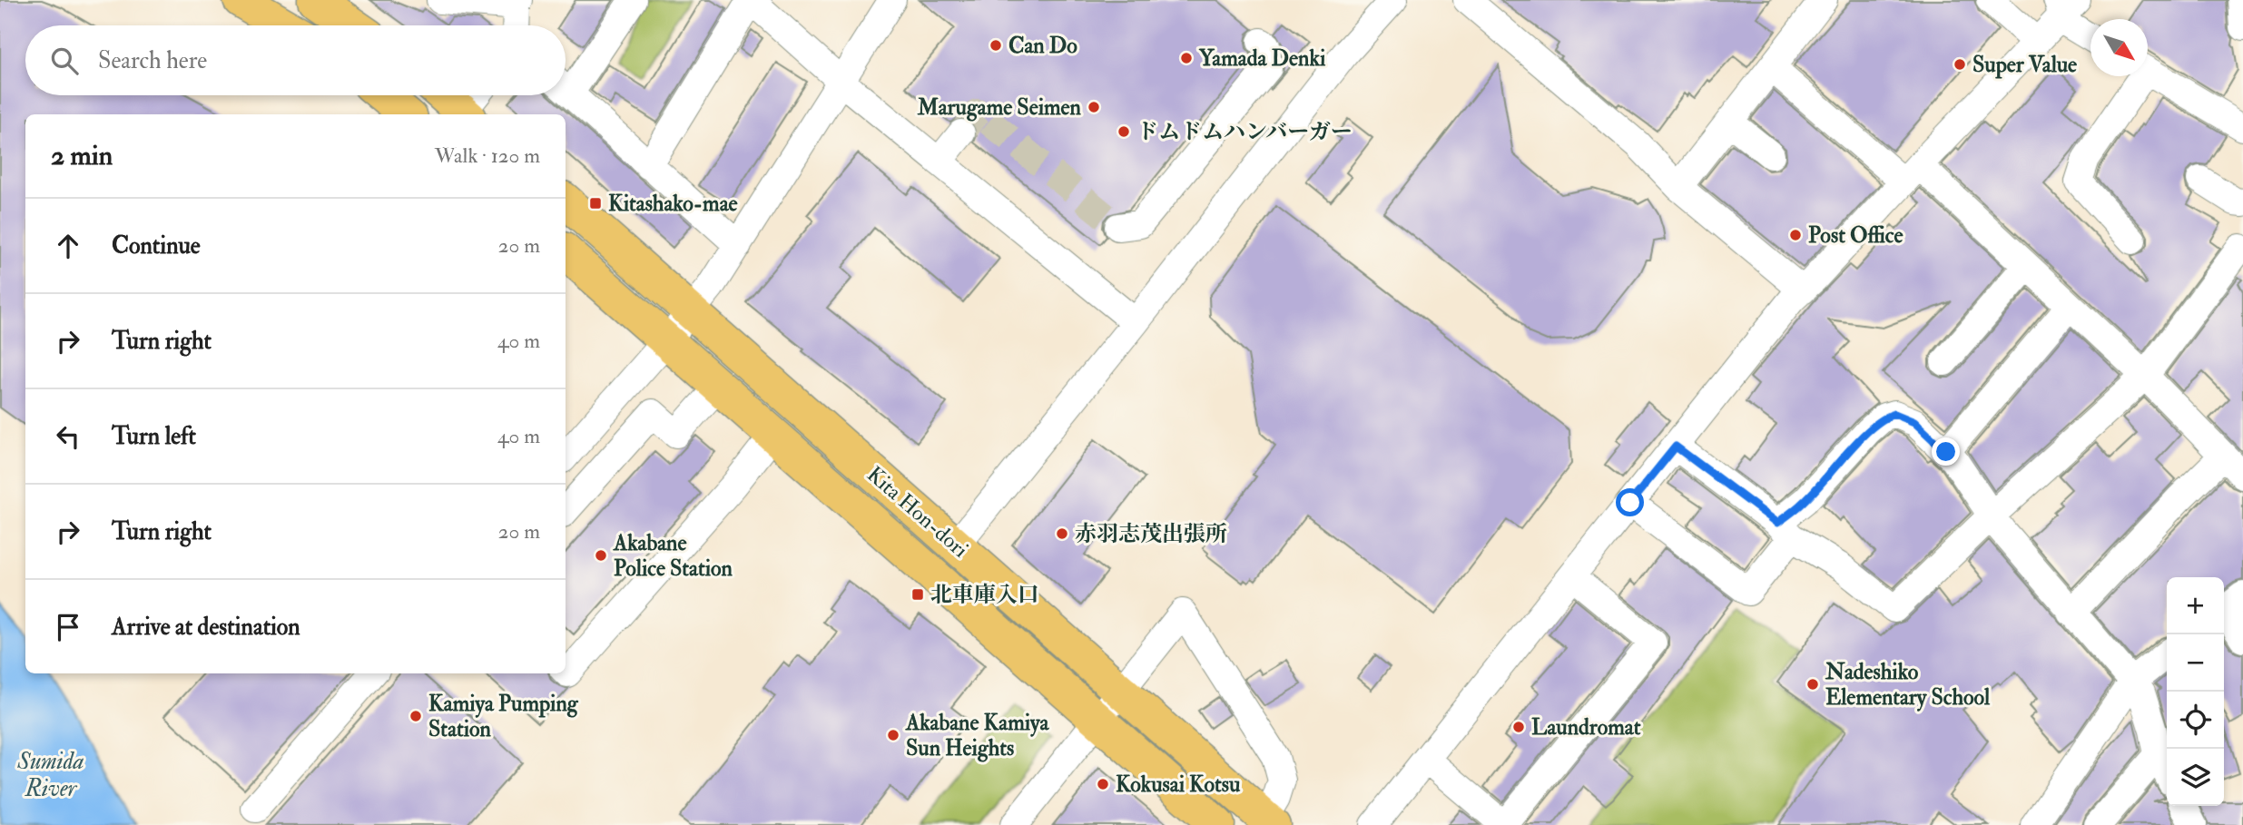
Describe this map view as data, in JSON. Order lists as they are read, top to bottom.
{
  "streets": {
    "highway": ["Kita Hon-dori"]
  },
  "water": ["Sumida River"],
  "places": {
    "other": [
      "Can Do",
      "Yamada Denki",
      "Super Value",
      "Marugame Seimen",
      "ドムドムハンバーガー",
      "Post Office",
      "赤羽志茂出張所",
      "Akabane Police Station",
      "Nadeshiko Elementary School",
      "Kamiya Pumping Station",
      "Laundromat",
      "Akabane Kamiya Sun Heights",
      "Kokusai Kotsu"
    ],
    "transit": ["Kitashako-mae", "北車庫入口"]
  },
  "north": "bottom right",
  "page": {
    "search": "Search here",
    "heading": ["2 min", "Walk · 120 m"],
    "list": [
      ["Continue", "20 m"],
      ["Turn right", "40 m"],
      ["Turn left", "40 m"],
      ["Turn right", "20 m"],
      "Arrive at destination"
    ],
    "map_buttons": ["+", "−"]
  }
}
